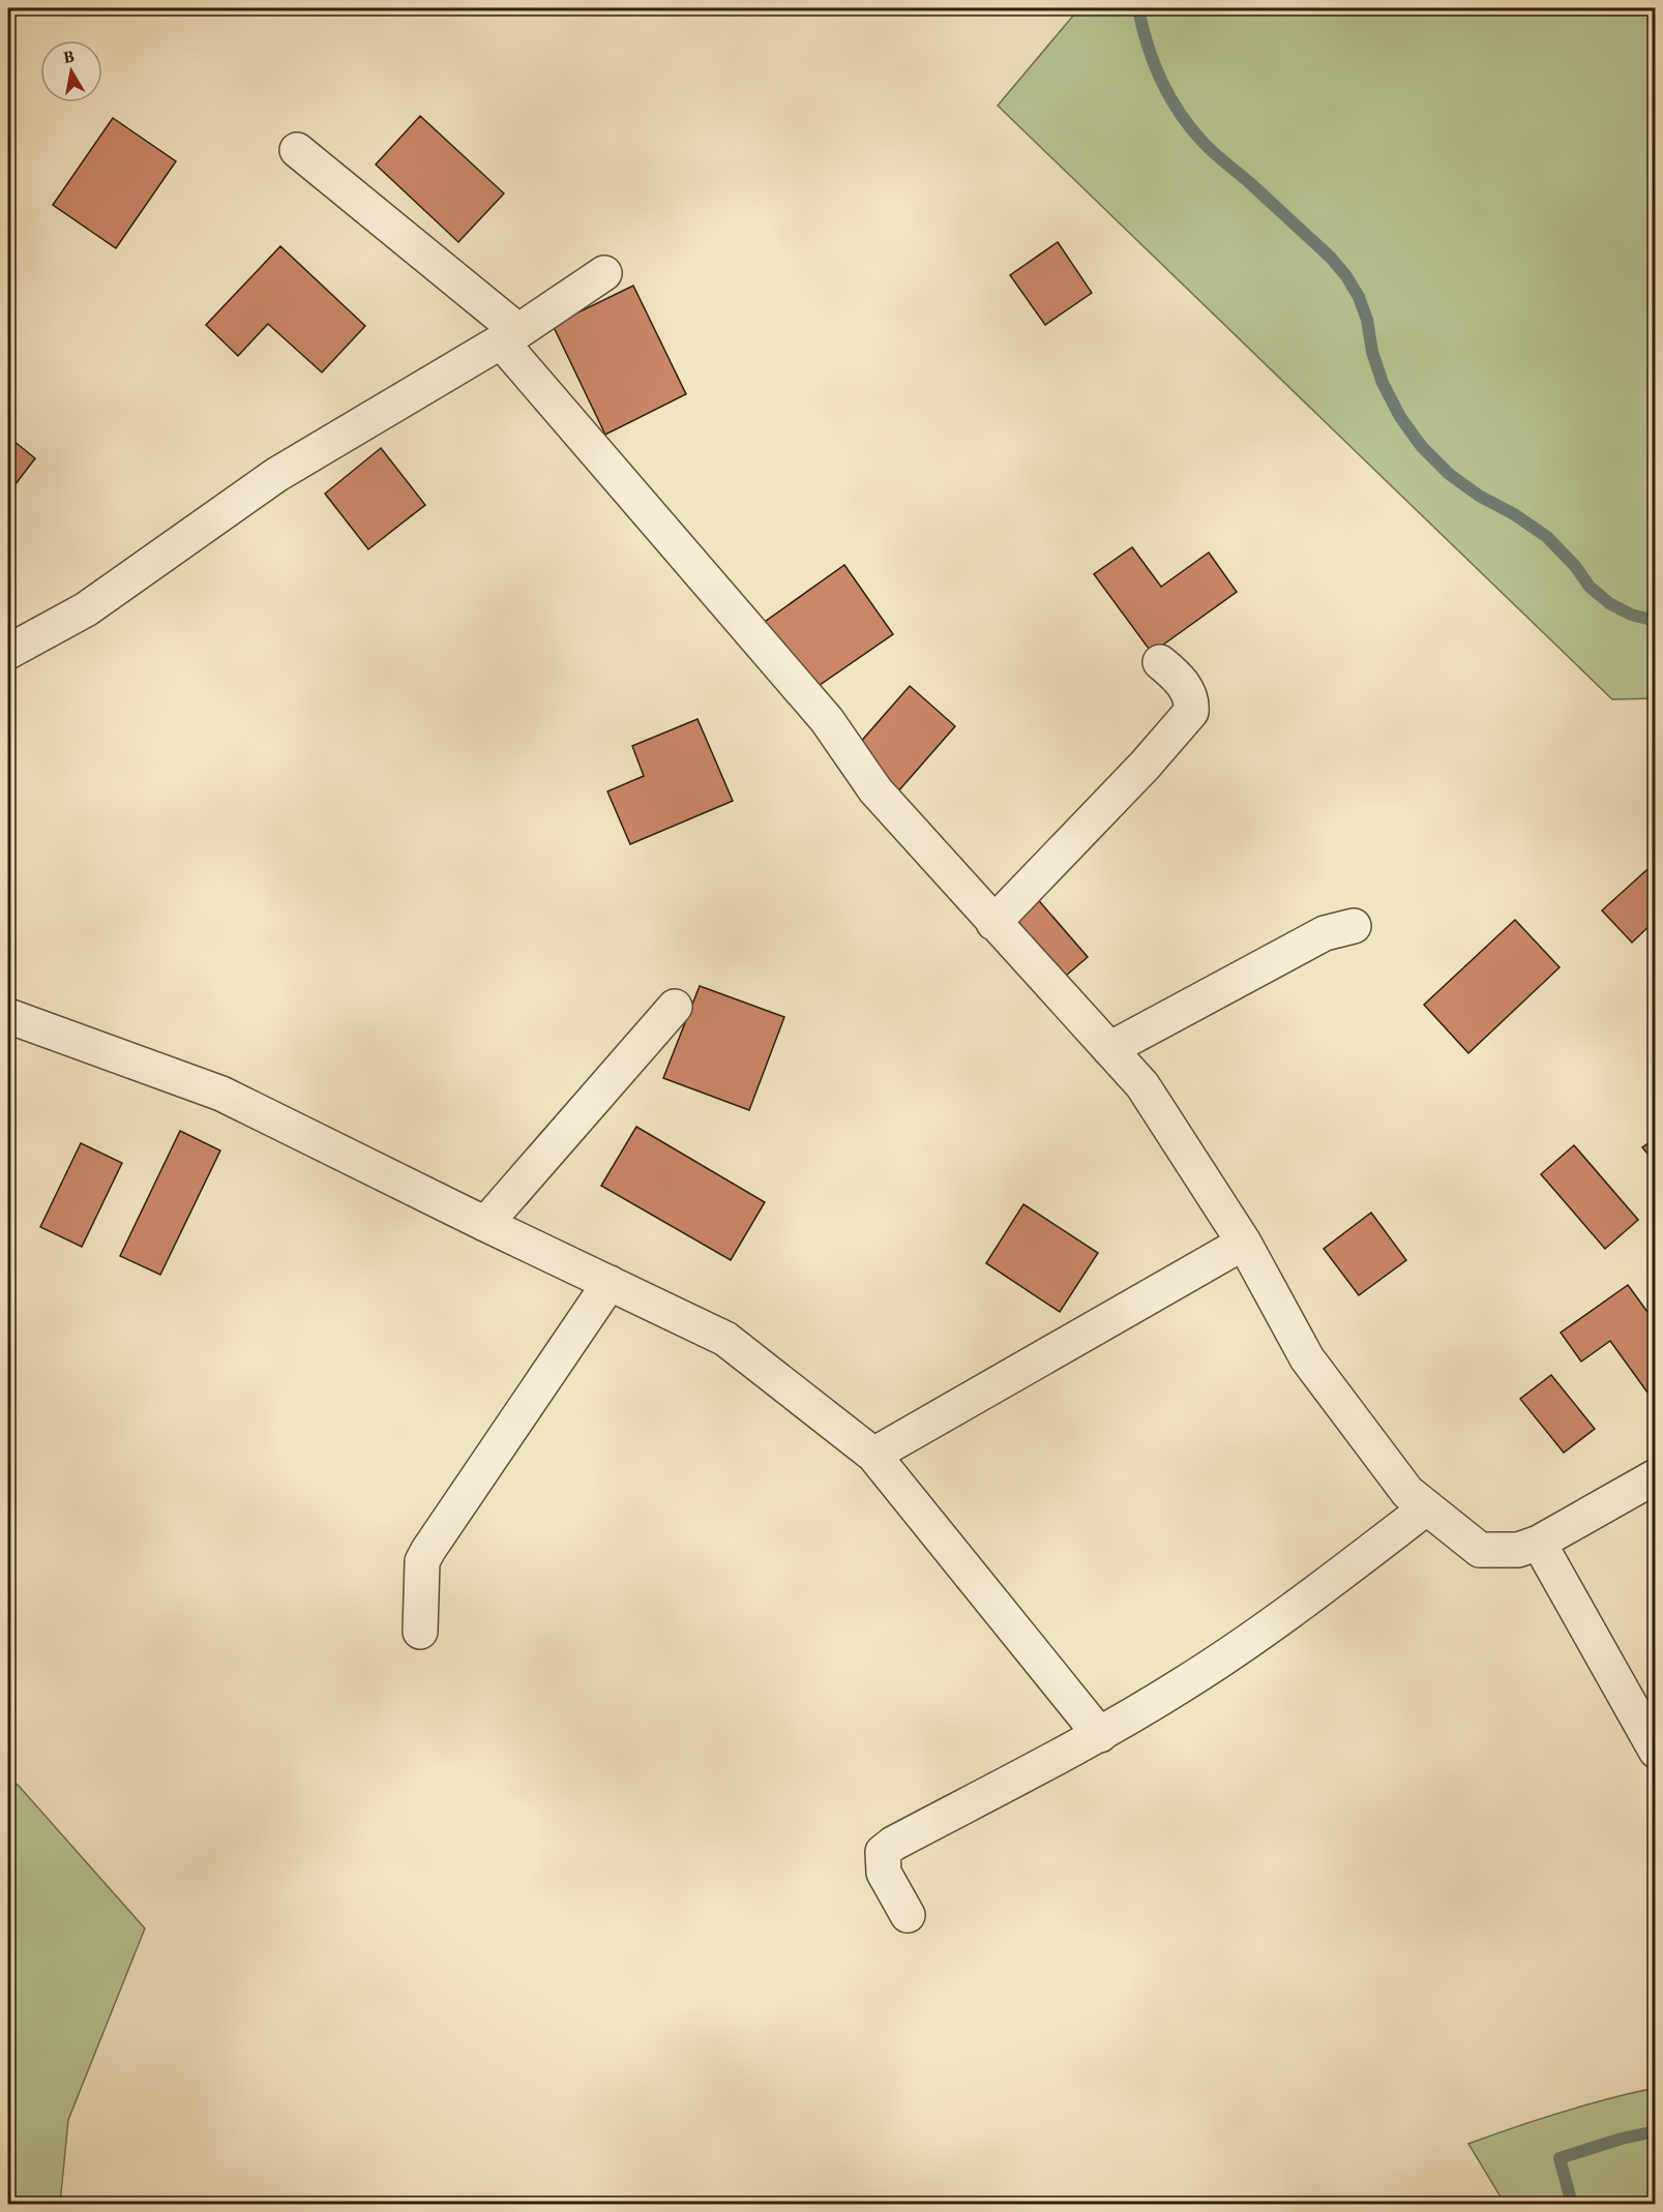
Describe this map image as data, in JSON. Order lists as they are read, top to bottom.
{
  "north": "top"
}
